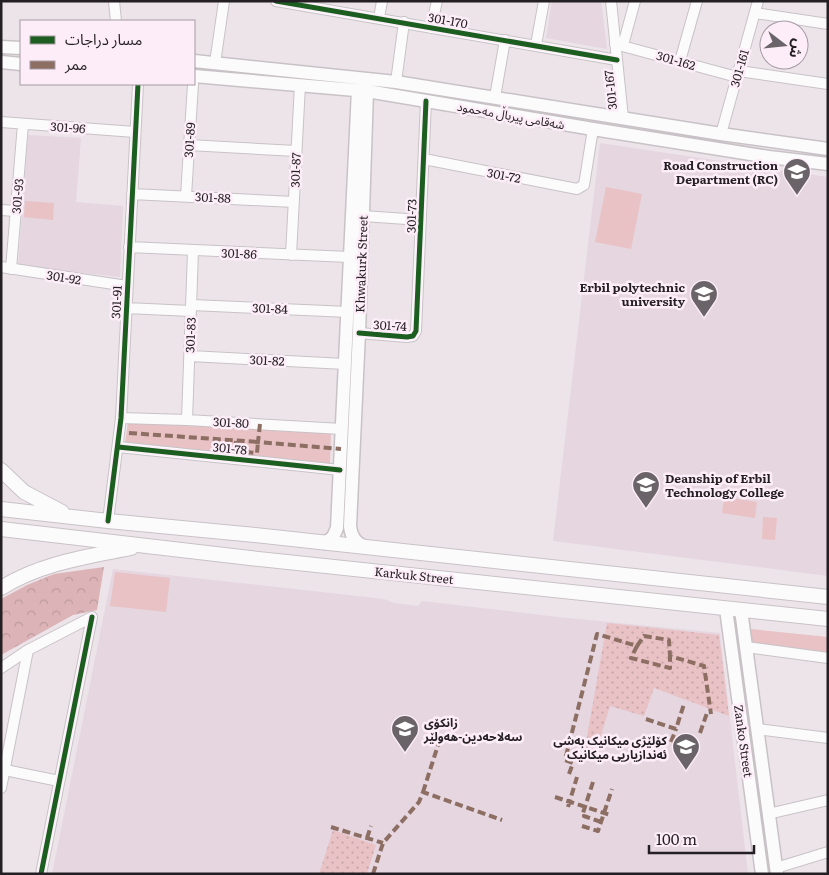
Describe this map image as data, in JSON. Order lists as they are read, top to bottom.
{
  "streets": {
    "highway": ["Karkuk Street"],
    "main road": ["شەقامی پیرباڵ مەحمود", "Khwakurk Street", "Zanko Street"],
    "street": [
      "301-170",
      "301-162",
      "301-161",
      "301-167",
      "301-96",
      "301-89",
      "301-87",
      "301-72",
      "301-93",
      "301-88",
      "301-73",
      "301-86",
      "301-92",
      "301-91",
      "301-84",
      "301-74",
      "301-83",
      "301-82",
      "301-80",
      "301-78"
    ]
  },
  "crossings": [
    ["301-170", "301-167"],
    ["301-162", "301-161"],
    ["301-162", "301-167"],
    ["301-161", "شەقامی پیرباڵ مەحمود"],
    ["301-167", "شەقامی پیرباڵ مەحمود"],
    ["شەقامی پیرباڵ مەحمود", "301-87"],
    ["شەقامی پیرباڵ مەحمود", "301-72"],
    ["شەقامی پیرباڵ مەحمود", "301-73"],
    ["شەقامی پیرباڵ مەحمود", "Khwakurk Street"],
    ["301-96", "301-93"],
    ["301-96", "301-91"],
    ["301-89", "301-88"],
    ["301-87", "301-88"],
    ["301-87", "301-86"],
    ["301-72", "301-73"],
    ["301-93", "301-92"],
    ["301-88", "301-91"],
    ["301-73", "301-74"],
    ["301-86", "Khwakurk Street"],
    ["301-86", "301-91"],
    ["301-86", "301-83"],
    ["Khwakurk Street", "301-84"],
    ["Khwakurk Street", "301-74"],
    ["Khwakurk Street", "301-82"],
    ["Khwakurk Street", "301-80"],
    ["Khwakurk Street", "301-78"],
    ["Khwakurk Street", "Karkuk Street"],
    ["301-92", "301-91"],
    ["301-91", "301-84"],
    ["301-91", "301-80"],
    ["301-91", "301-78"],
    ["301-91", "Karkuk Street"],
    ["301-84", "301-83"],
    ["301-83", "301-82"],
    ["301-83", "301-80"],
    ["Karkuk Street", "Zanko Street"]
  ],
  "places": {
    "school or university": [
      "Road Construction Department (RC)",
      "Erbil polytechnic university",
      "Deanship of Erbil Technology College",
      "زانکۆی سەلاحەدین-هەولێر",
      "کۆلێژی میکانیک بەشی ئەندازیاریی میکانیک"
    ]
  },
  "legend": ["مسار دراجات", "ممر"],
  "scale_bar": "100 m",
  "north": "right"
}
